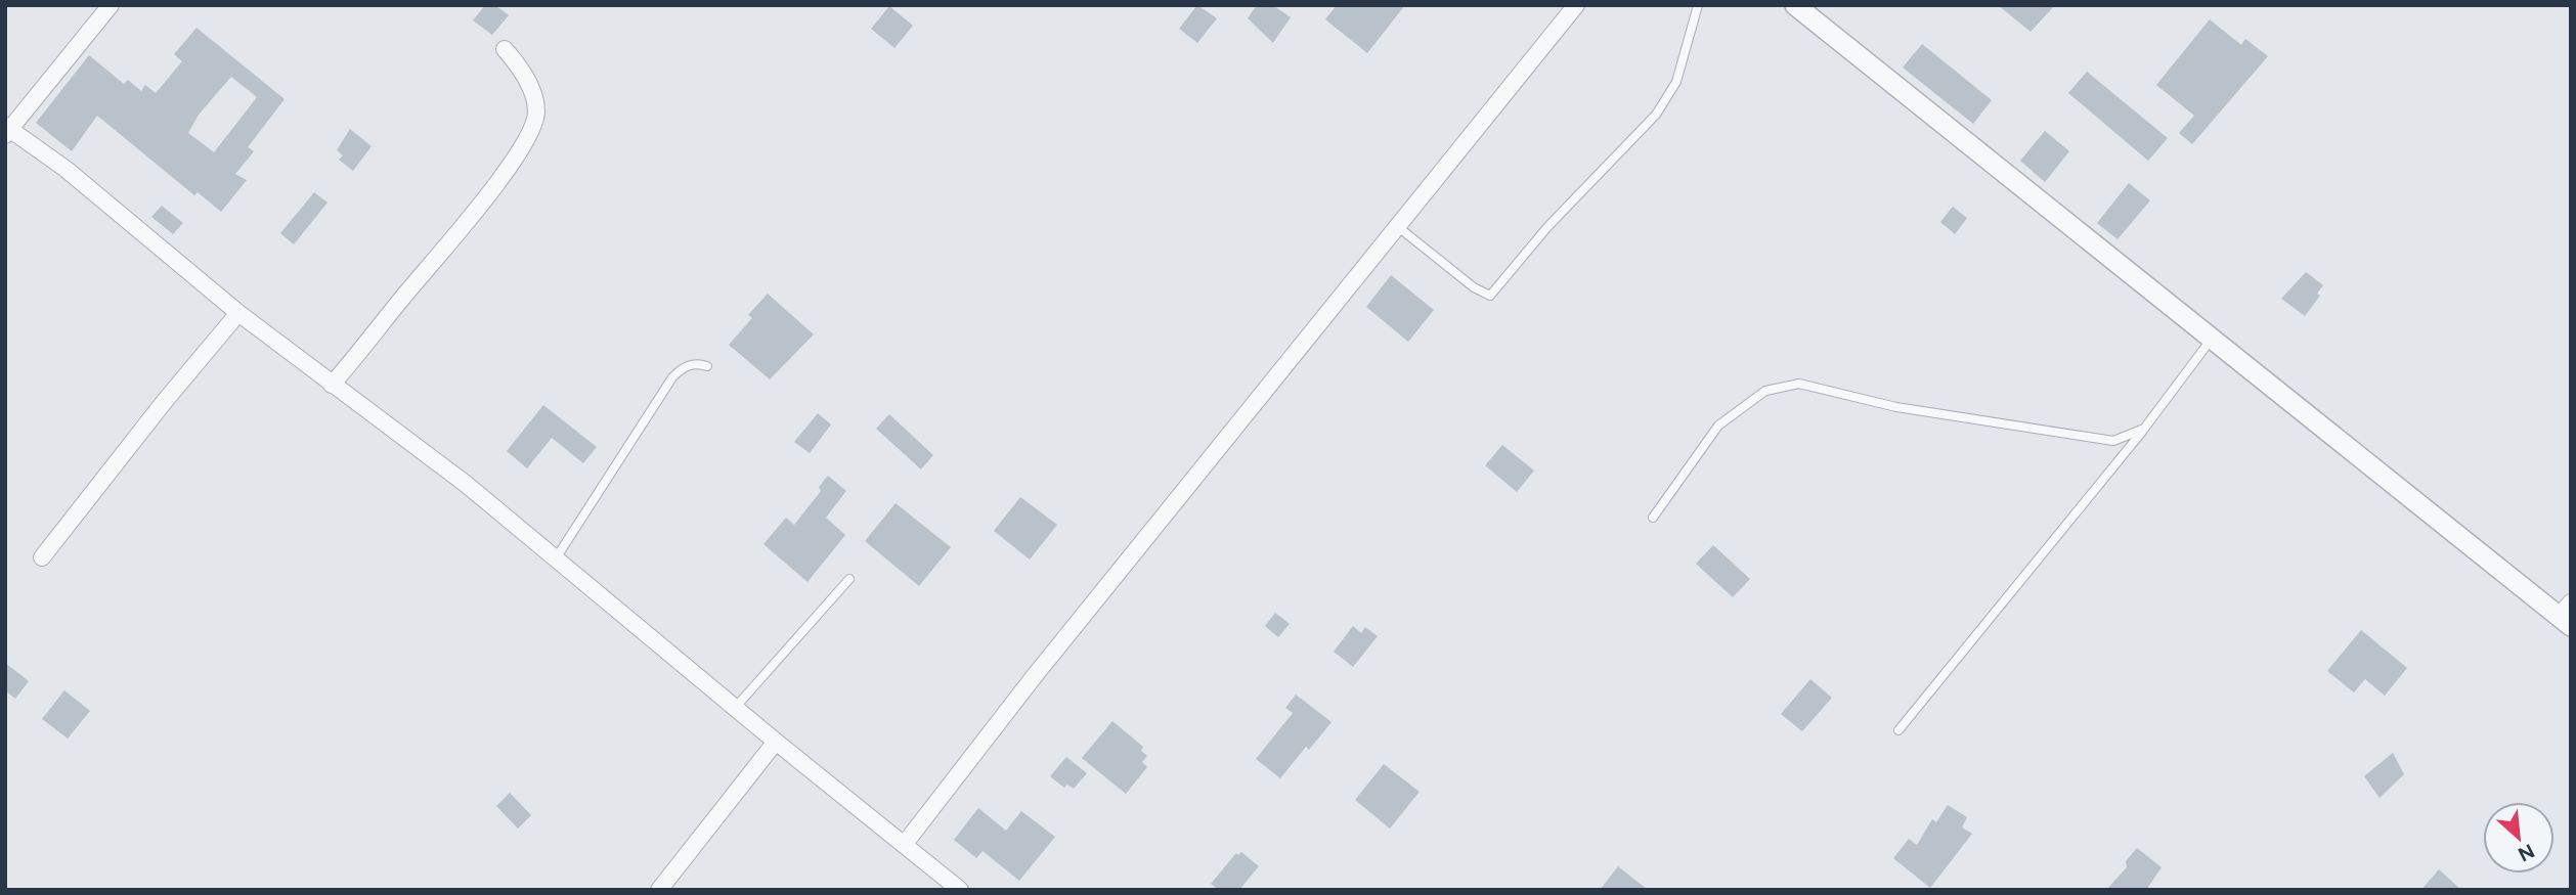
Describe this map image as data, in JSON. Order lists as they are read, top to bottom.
{
  "north": "bottom right"
}
